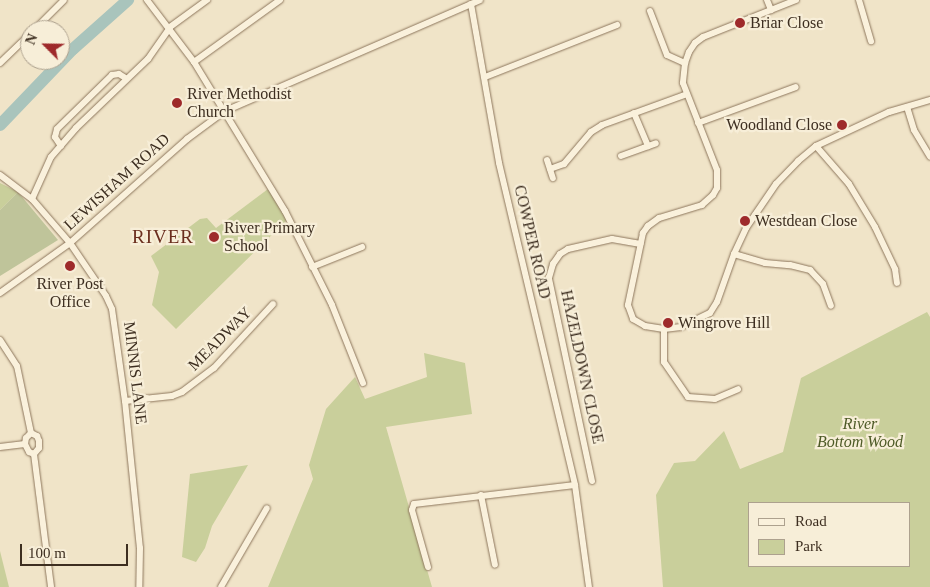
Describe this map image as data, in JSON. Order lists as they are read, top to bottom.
{
  "streets": {
    "street": [
      "LEWISHAM ROAD",
      "COWPER ROAD",
      "MEADWAY",
      "HAZELDOWN CLOSE",
      "MINNIS LANE"
    ]
  },
  "crossings": [
    ["LEWISHAM ROAD", "COWPER ROAD"],
    ["LEWISHAM ROAD", "MINNIS LANE"],
    ["MEADWAY", "MINNIS LANE"]
  ],
  "districts": ["RIVER"],
  "parks": ["River Bottom Wood"],
  "places": [
    "Briar Close",
    "River Methodist Church",
    "Woodland Close",
    "Westdean Close",
    "River Primary School",
    "River Post Office",
    "Wingrove Hill"
  ],
  "legend": ["Road", "Park"],
  "scale_bar": "100 m",
  "north": "top left"
}
